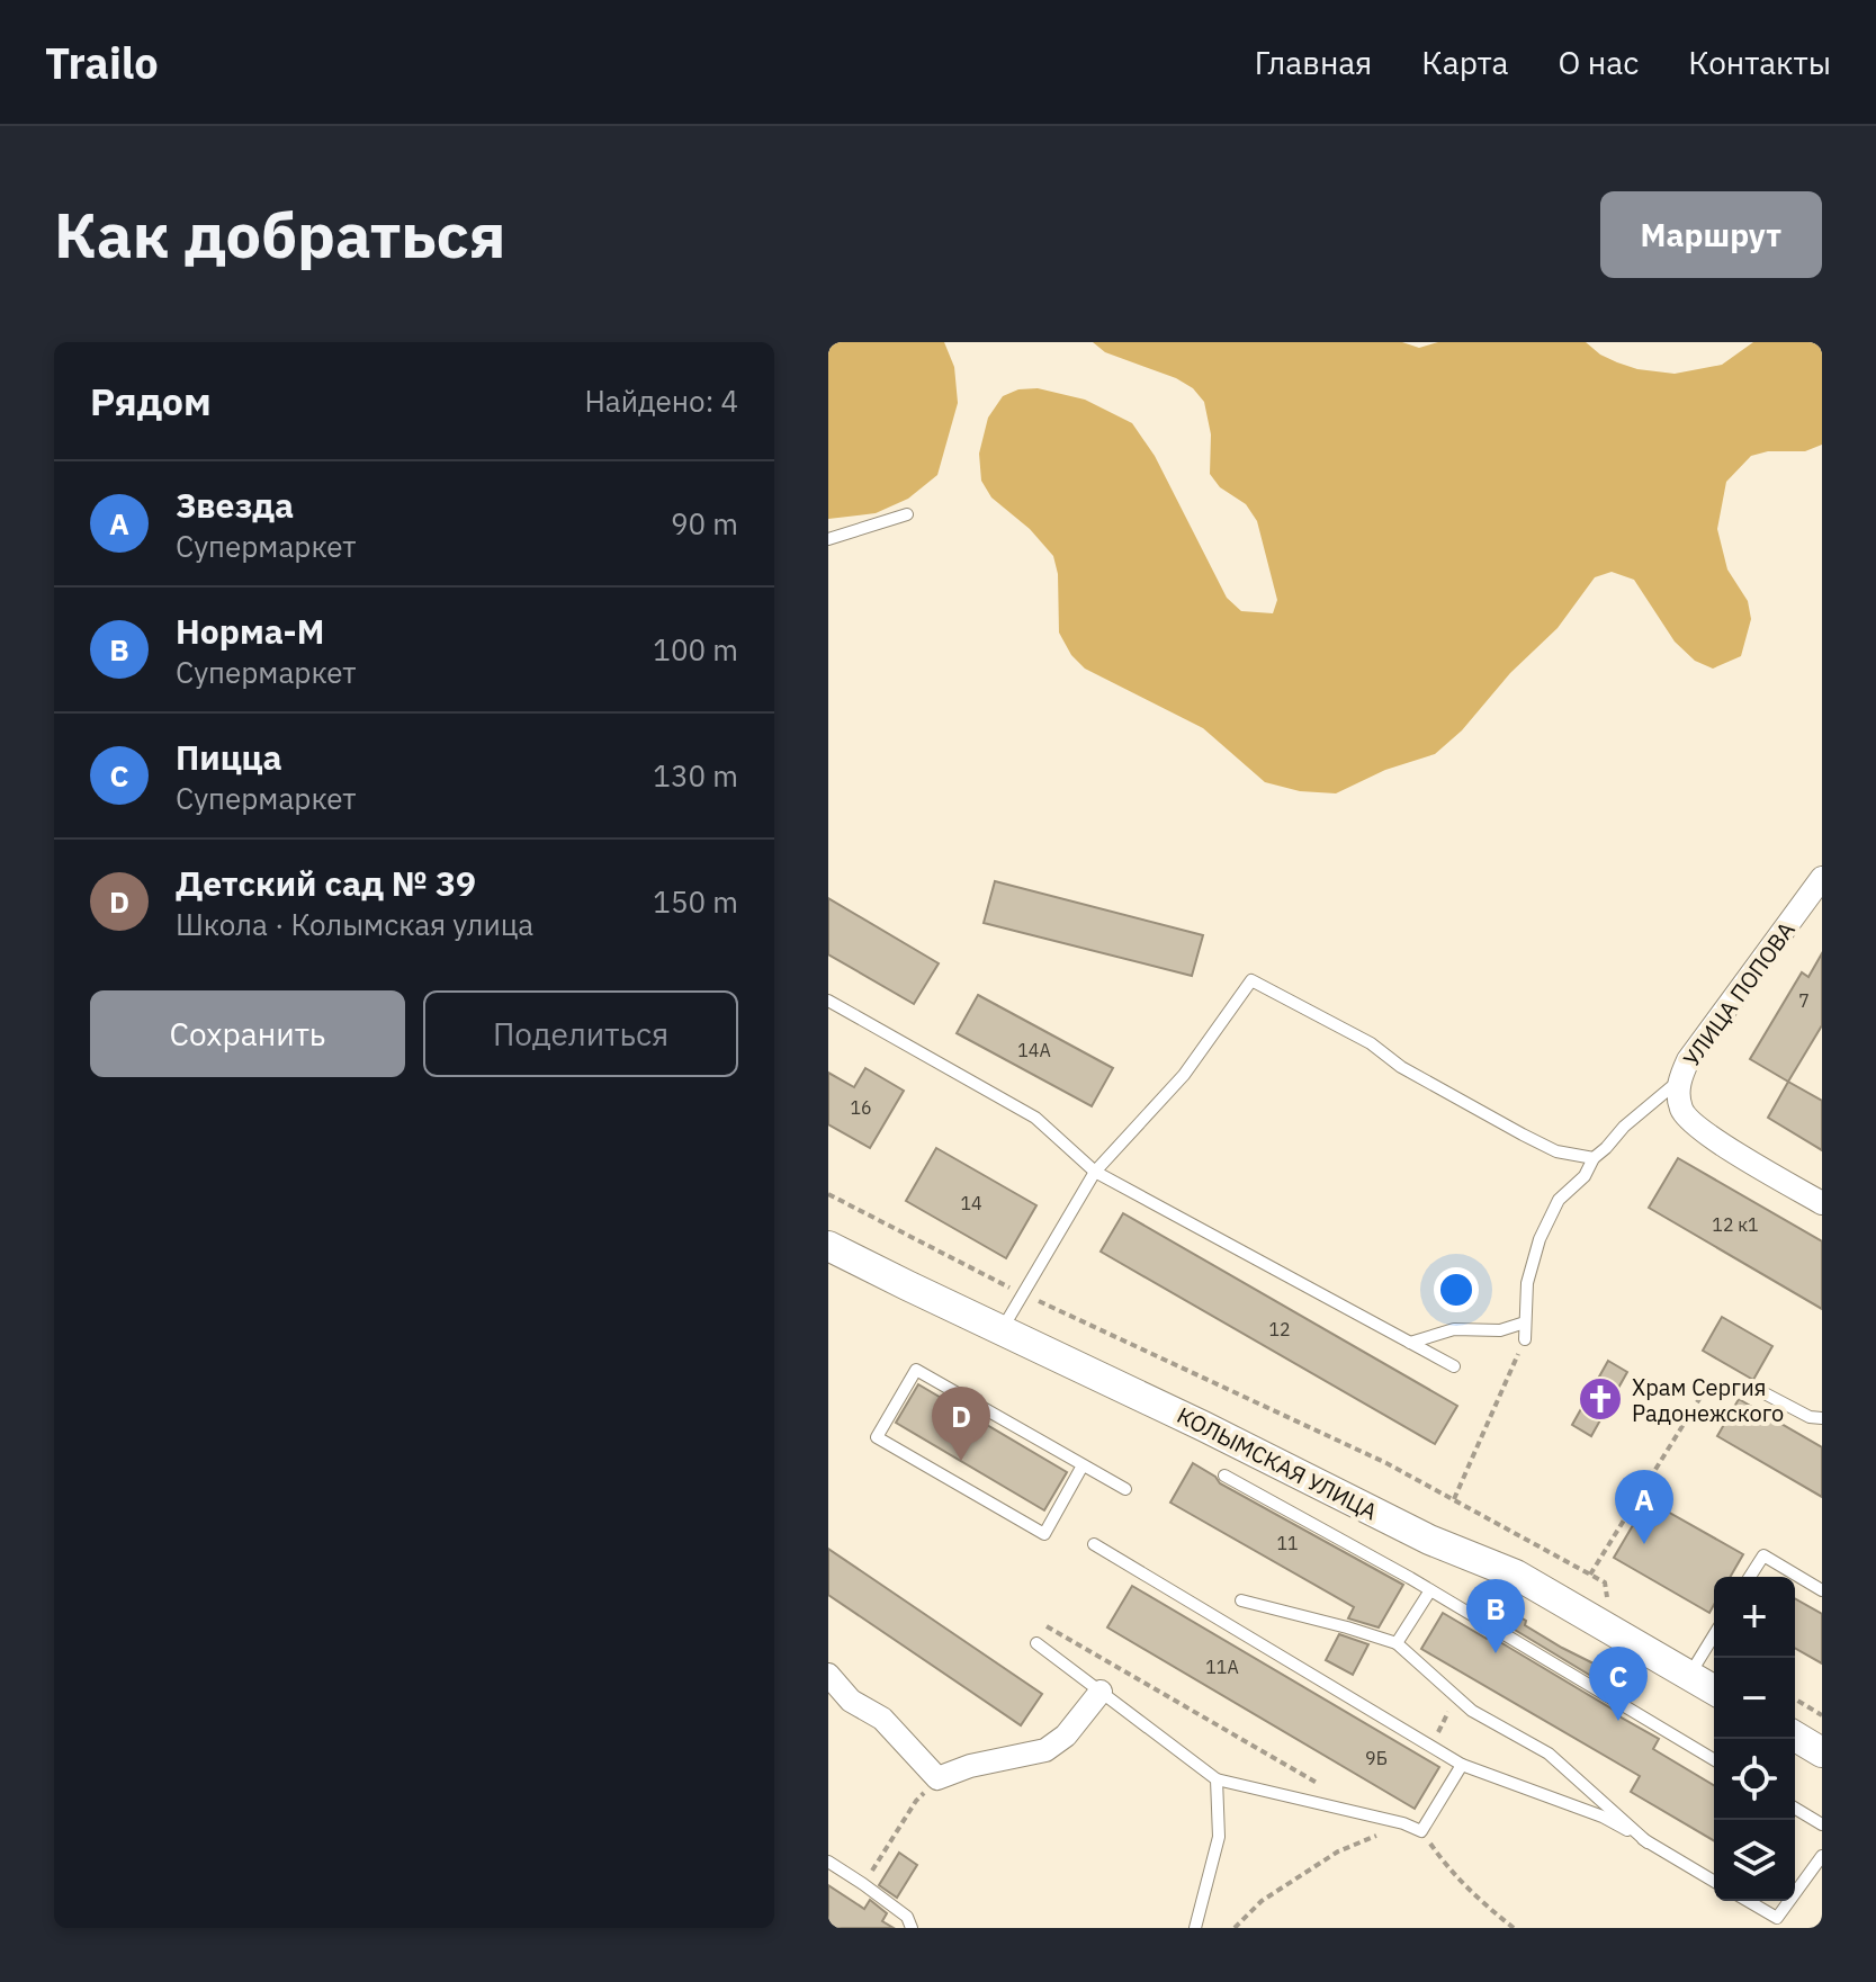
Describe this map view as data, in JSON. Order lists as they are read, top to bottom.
{
  "streets": {
    "street": ["УЛИЦА ПОПОВА", "КОЛЫМСКАЯ УЛИЦА"]
  },
  "places": {
    "church": ["Храм Сергия Радонежского"]
  },
  "house_numbers": [
    "7",
    "14А",
    "16",
    "14",
    "12 к1",
    "12",
    "11",
    "11А",
    "9Б"
  ],
  "page": {
    "header": "Trailo",
    "nav": [
      "Главная",
      "Карта",
      "О нас",
      "Контакты"
    ],
    "buttons": [
      "Маршрут",
      ["Сохранить", "Поделиться"]
    ],
    "title": "Как добраться",
    "heading": ["Рядом", "Найдено: 4"],
    "list": [
      {
        "mark": "A",
        "name": "Звезда",
        "note": "Супермаркет",
        "value": "90 m"
      },
      {
        "mark": "B",
        "name": "Норма-М",
        "note": "Супермаркет",
        "value": "100 m"
      },
      {
        "mark": "C",
        "name": "Пицца",
        "note": "Супермаркет",
        "value": "130 m"
      },
      {
        "mark": "D",
        "name": "Детский сад № 39",
        "note": "Школа · Колымская улица",
        "value": "150 m"
      }
    ],
    "pins": [
      "D",
      "A",
      "B",
      "C"
    ],
    "map_buttons": ["+", "−"]
  }
}
